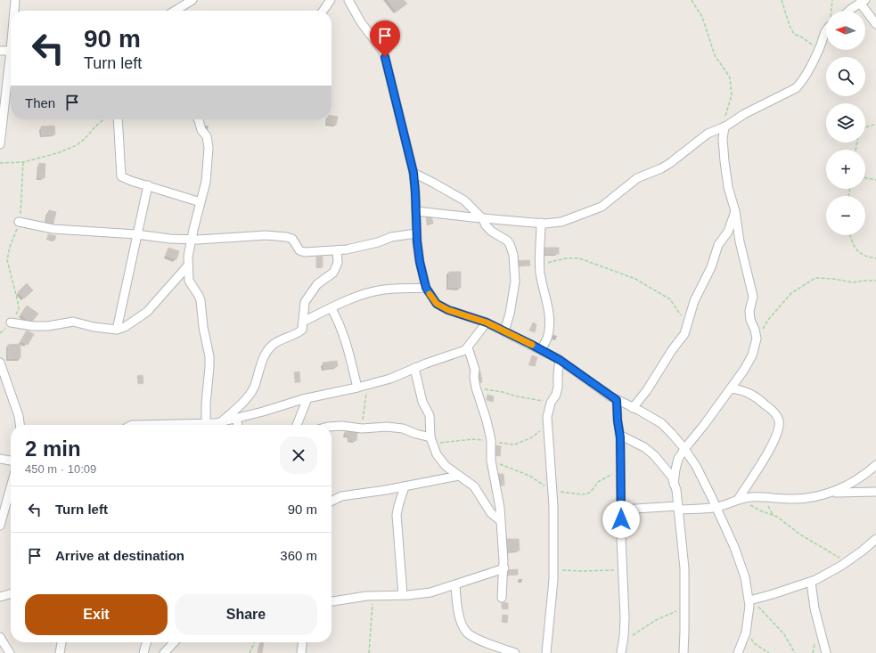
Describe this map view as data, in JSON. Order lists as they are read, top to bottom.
{
  "north": "left",
  "page": {
    "map_buttons": ["+", "−"],
    "turn": ["90 m", "Turn left"],
    "then": "Then",
    "heading": ["2 min", "450 m · 10:09"],
    "list": [
      {
        "name": "Turn left",
        "value": "90 m"
      },
      {
        "name": "Arrive at destination",
        "value": "360 m"
      }
    ],
    "buttons": ["Exit", "Share"]
  }
}
